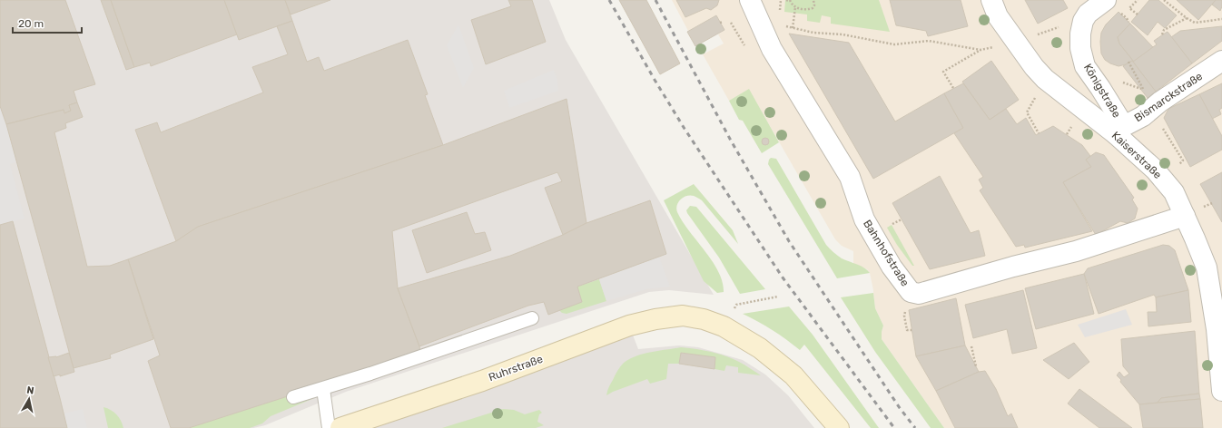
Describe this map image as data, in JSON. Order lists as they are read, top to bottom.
{
  "streets": {
    "main road": ["Ruhrstraße"],
    "street": [
      "Königstraße",
      "Bismarckstraße",
      "Kaiserstraße",
      "Bahnhofstraße"
    ]
  },
  "crossings": [
    ["Königstraße", "Bismarckstraße"],
    ["Königstraße", "Kaiserstraße"],
    ["Bismarckstraße", "Kaiserstraße"],
    ["Kaiserstraße", "Bahnhofstraße"]
  ],
  "scale_bar": "20 m",
  "north": "top"
}
